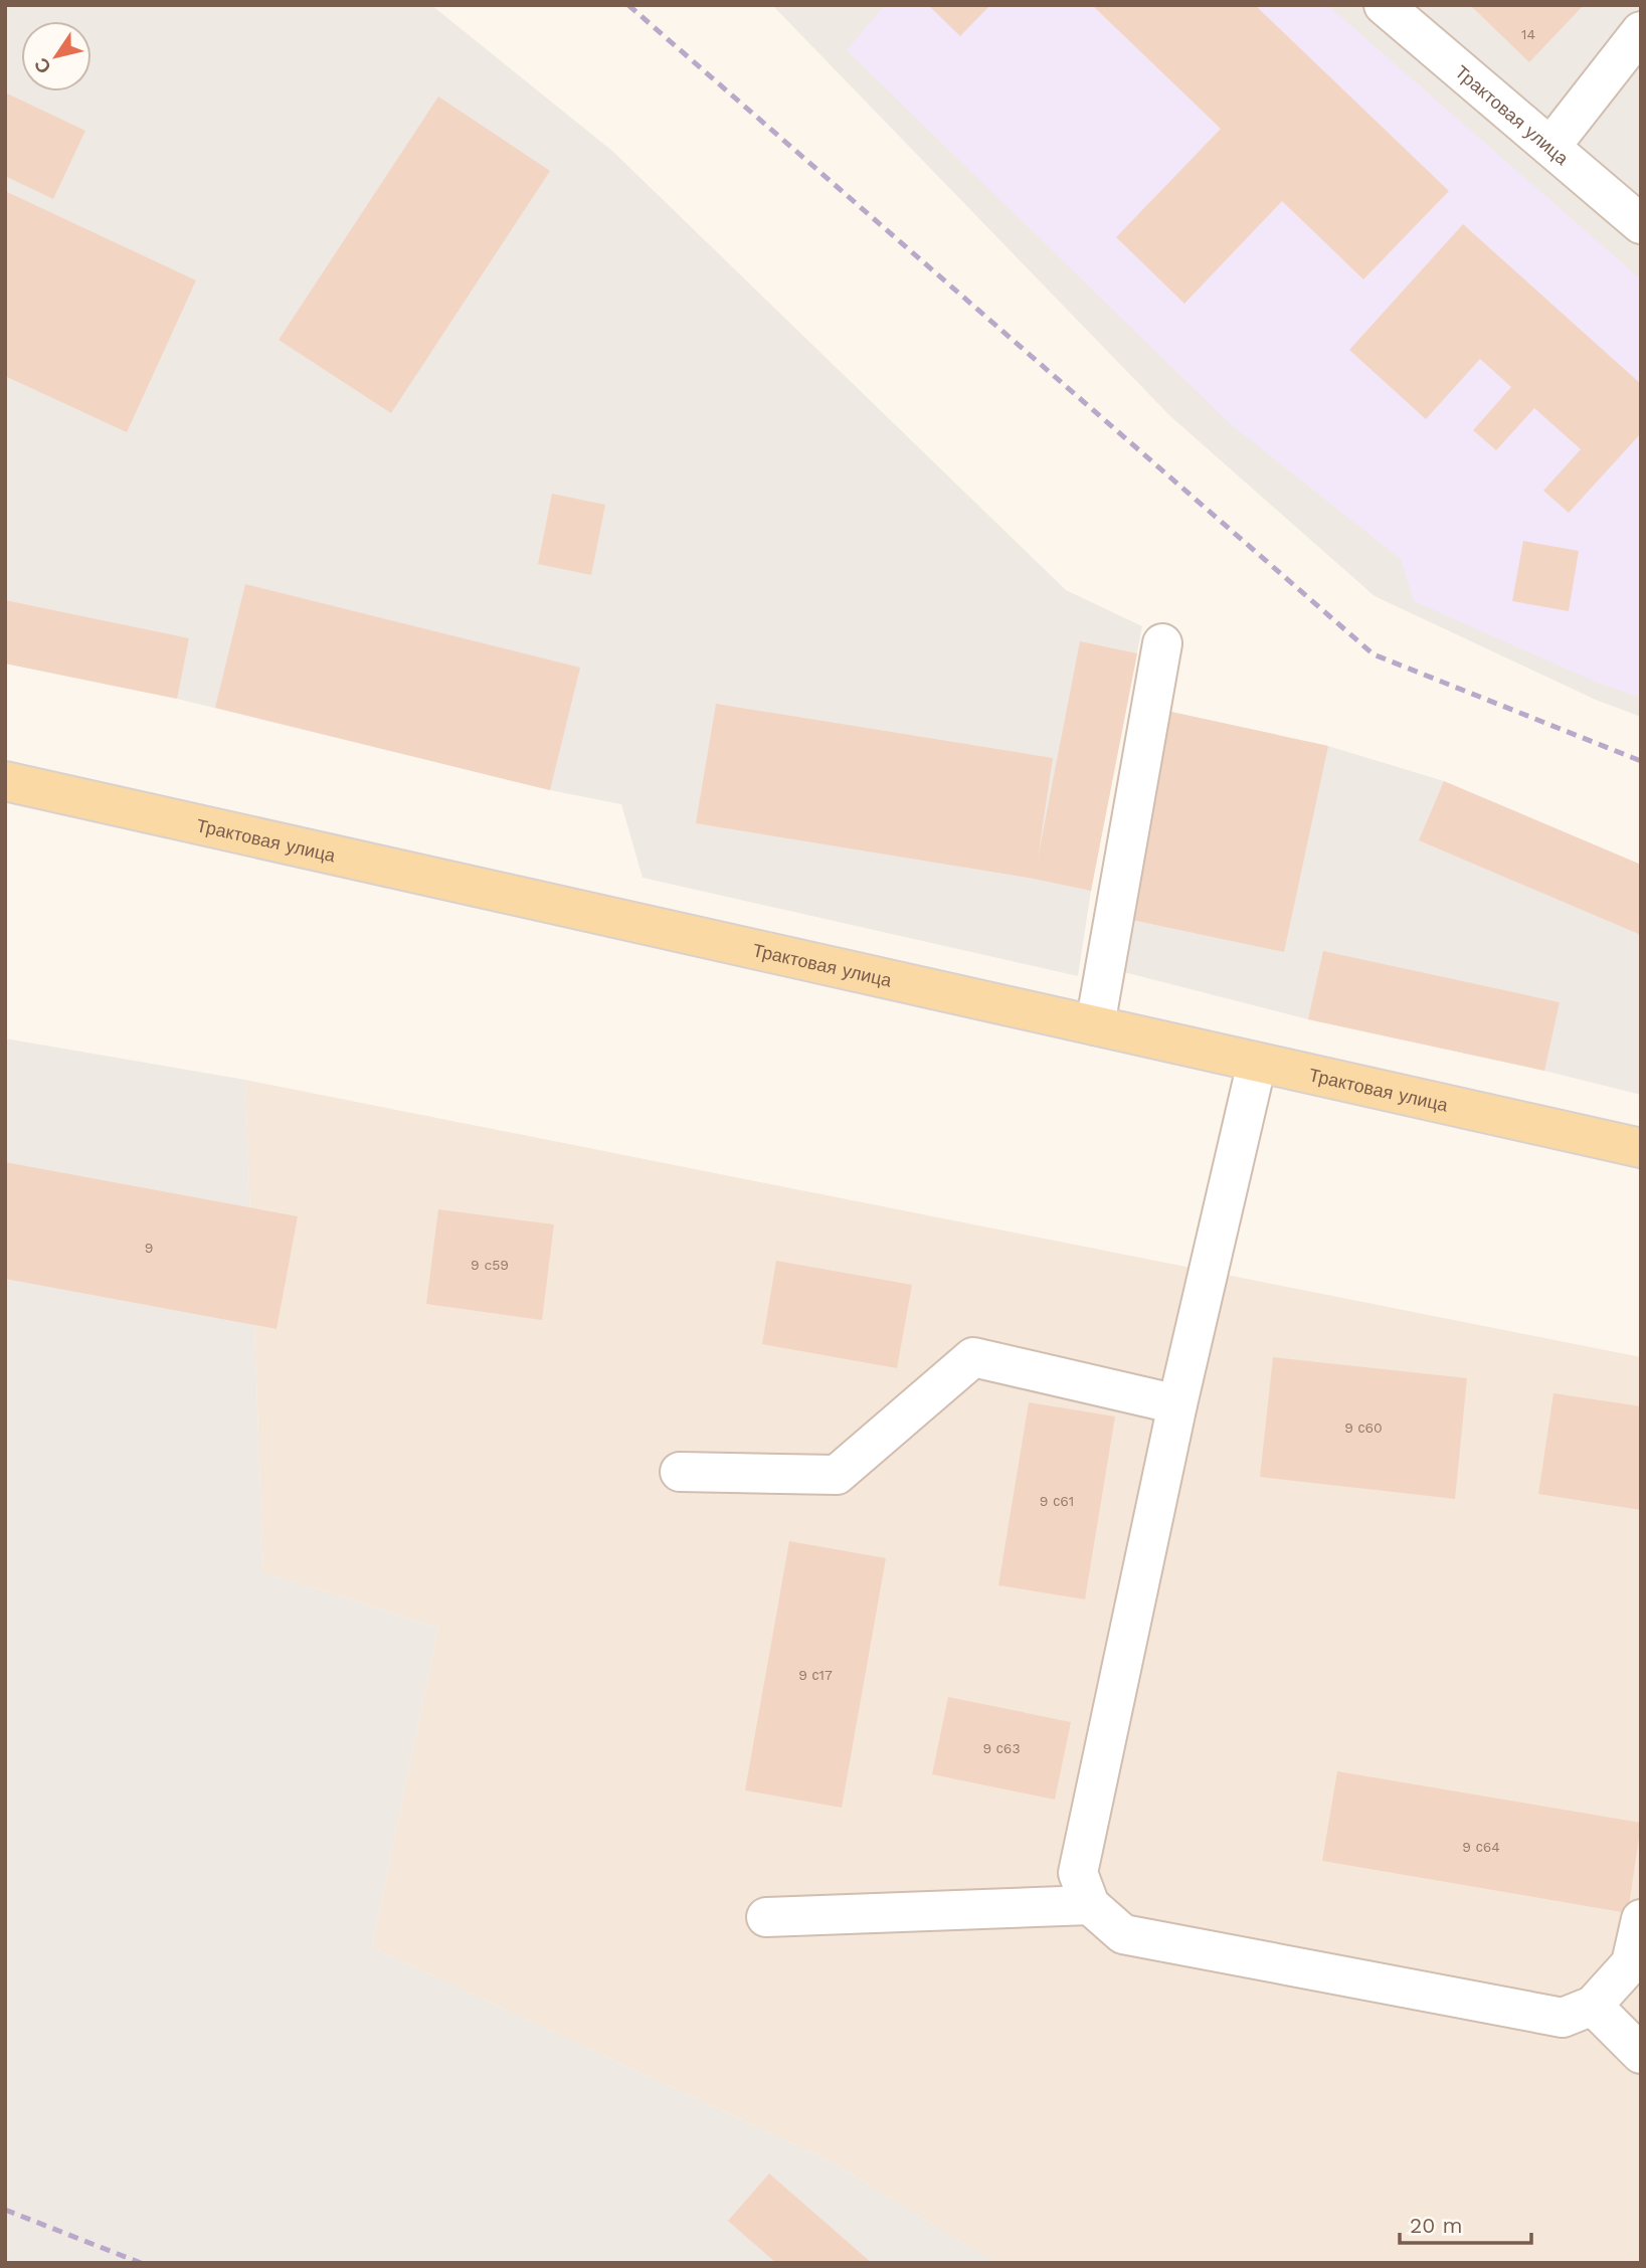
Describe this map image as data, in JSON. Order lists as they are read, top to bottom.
{
  "streets": {
    "main road": ["Трактовая улица"]
  },
  "house_numbers": [
    "14",
    "9",
    "9 c59",
    "9 с60",
    "9 с61",
    "9 с17",
    "9 с63",
    "9 с64"
  ],
  "scale_bar": "20 m",
  "north": "bottom left"
}
